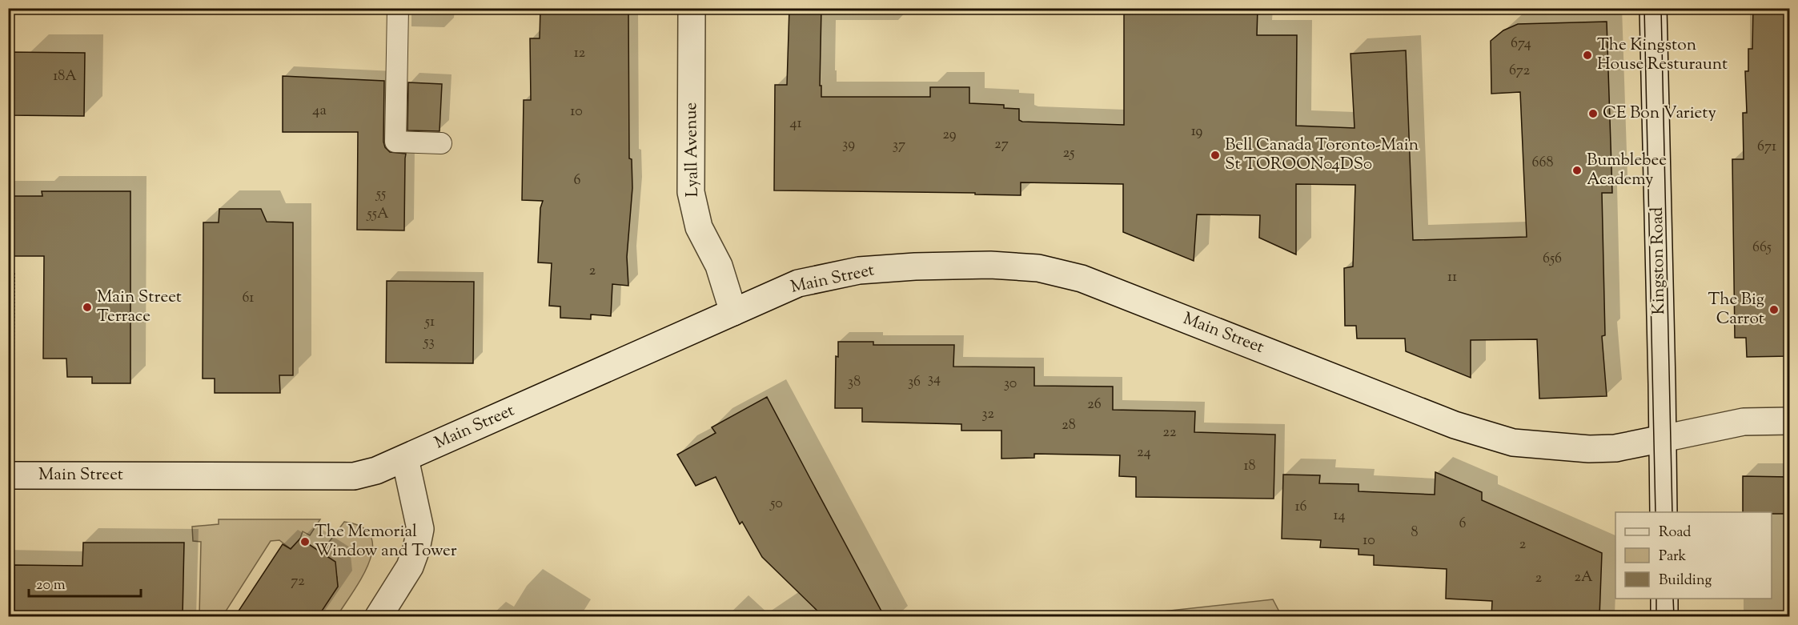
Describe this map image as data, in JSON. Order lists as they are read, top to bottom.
{
  "streets": {
    "street": ["Lyall Avenue", "Kingston Road", "Main Street"]
  },
  "crossings": [
    ["Lyall Avenue", "Main Street"],
    ["Kingston Road", "Main Street"]
  ],
  "places": [
    "The Kingston House Resturaunt",
    "CE Bon Variety",
    "Bell Canada Toronto-Main St TOROON04DS0",
    "Bumblebee Academy",
    "Main Street Terrace",
    "The Big Carrot",
    "The Memorial Window and Tower"
  ],
  "house_numbers": [
    "674",
    "12",
    "672",
    "18A",
    "4a",
    "10",
    "41",
    "19",
    "29",
    "39",
    "27",
    "37",
    "671",
    "25",
    "668",
    "6",
    "55",
    "55A",
    "665",
    "656",
    "2",
    "11",
    "61",
    "51",
    "53",
    "34",
    "38",
    "36",
    "30",
    "26",
    "32",
    "28",
    "22",
    "24",
    "18",
    "50",
    "16",
    "14",
    "6",
    "8",
    "10",
    "2",
    "2A",
    "2",
    "72"
  ],
  "legend": ["Road", "Park", "Building"],
  "scale_bar": "20 m"
}
